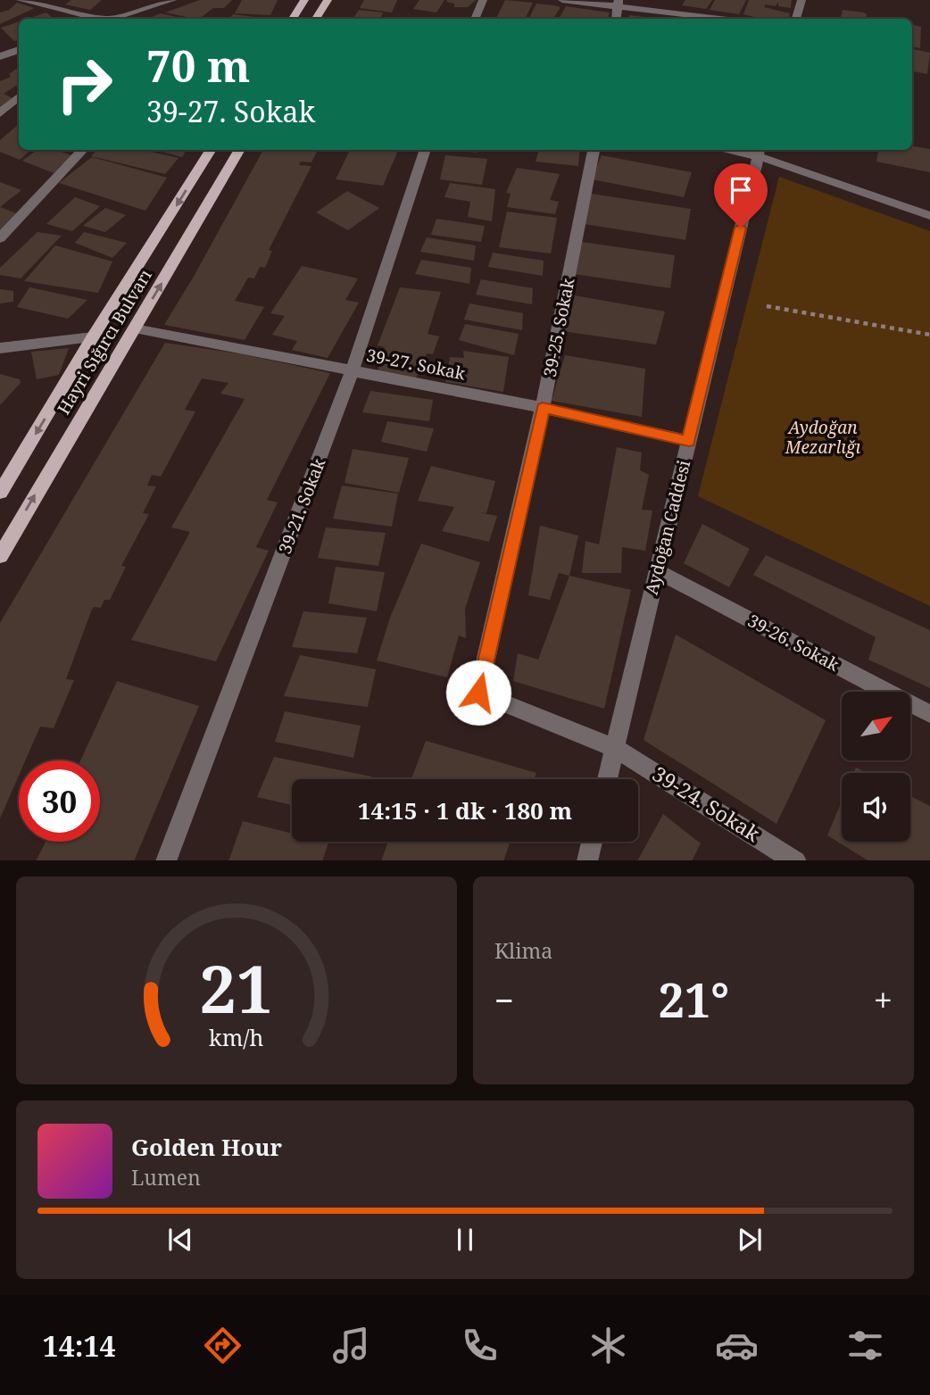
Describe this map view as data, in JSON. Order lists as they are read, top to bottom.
{
  "streets": {
    "main road": ["Hayri Sığırcı Bulvarı"],
    "street": [
      "39-25. Sokak",
      "39-27. Sokak",
      "39-21. Sokak",
      "Aydoğan Caddesi",
      "39-26. Sokak",
      "39-24. Sokak"
    ]
  },
  "crossings": [
    ["39-25. Sokak", "39-27. Sokak"],
    ["39-25. Sokak", "Aydoğan Caddesi"],
    ["39-25. Sokak", "39-24. Sokak"],
    ["Hayri Sığırcı Bulvarı", "39-27. Sokak"],
    ["39-27. Sokak", "39-21. Sokak"],
    ["39-27. Sokak", "Aydoğan Caddesi"],
    ["Aydoğan Caddesi", "39-26. Sokak"],
    ["Aydoğan Caddesi", "39-24. Sokak"]
  ],
  "parks": ["Aydoğan Mezarlığı"],
  "north": "top right",
  "page": {
    "turn": ["70 m", "39-27. Sokak"],
    "limit": "30",
    "trip": "14:15 · 1 dk · 180 m",
    "tile": "Klima",
    "heat": ["−", "21°", "+"],
    "song": ["Golden Hour", "Lumen"],
    "tabs": "14:14",
    "gauge": ["21", "km/h"]
  }
}
